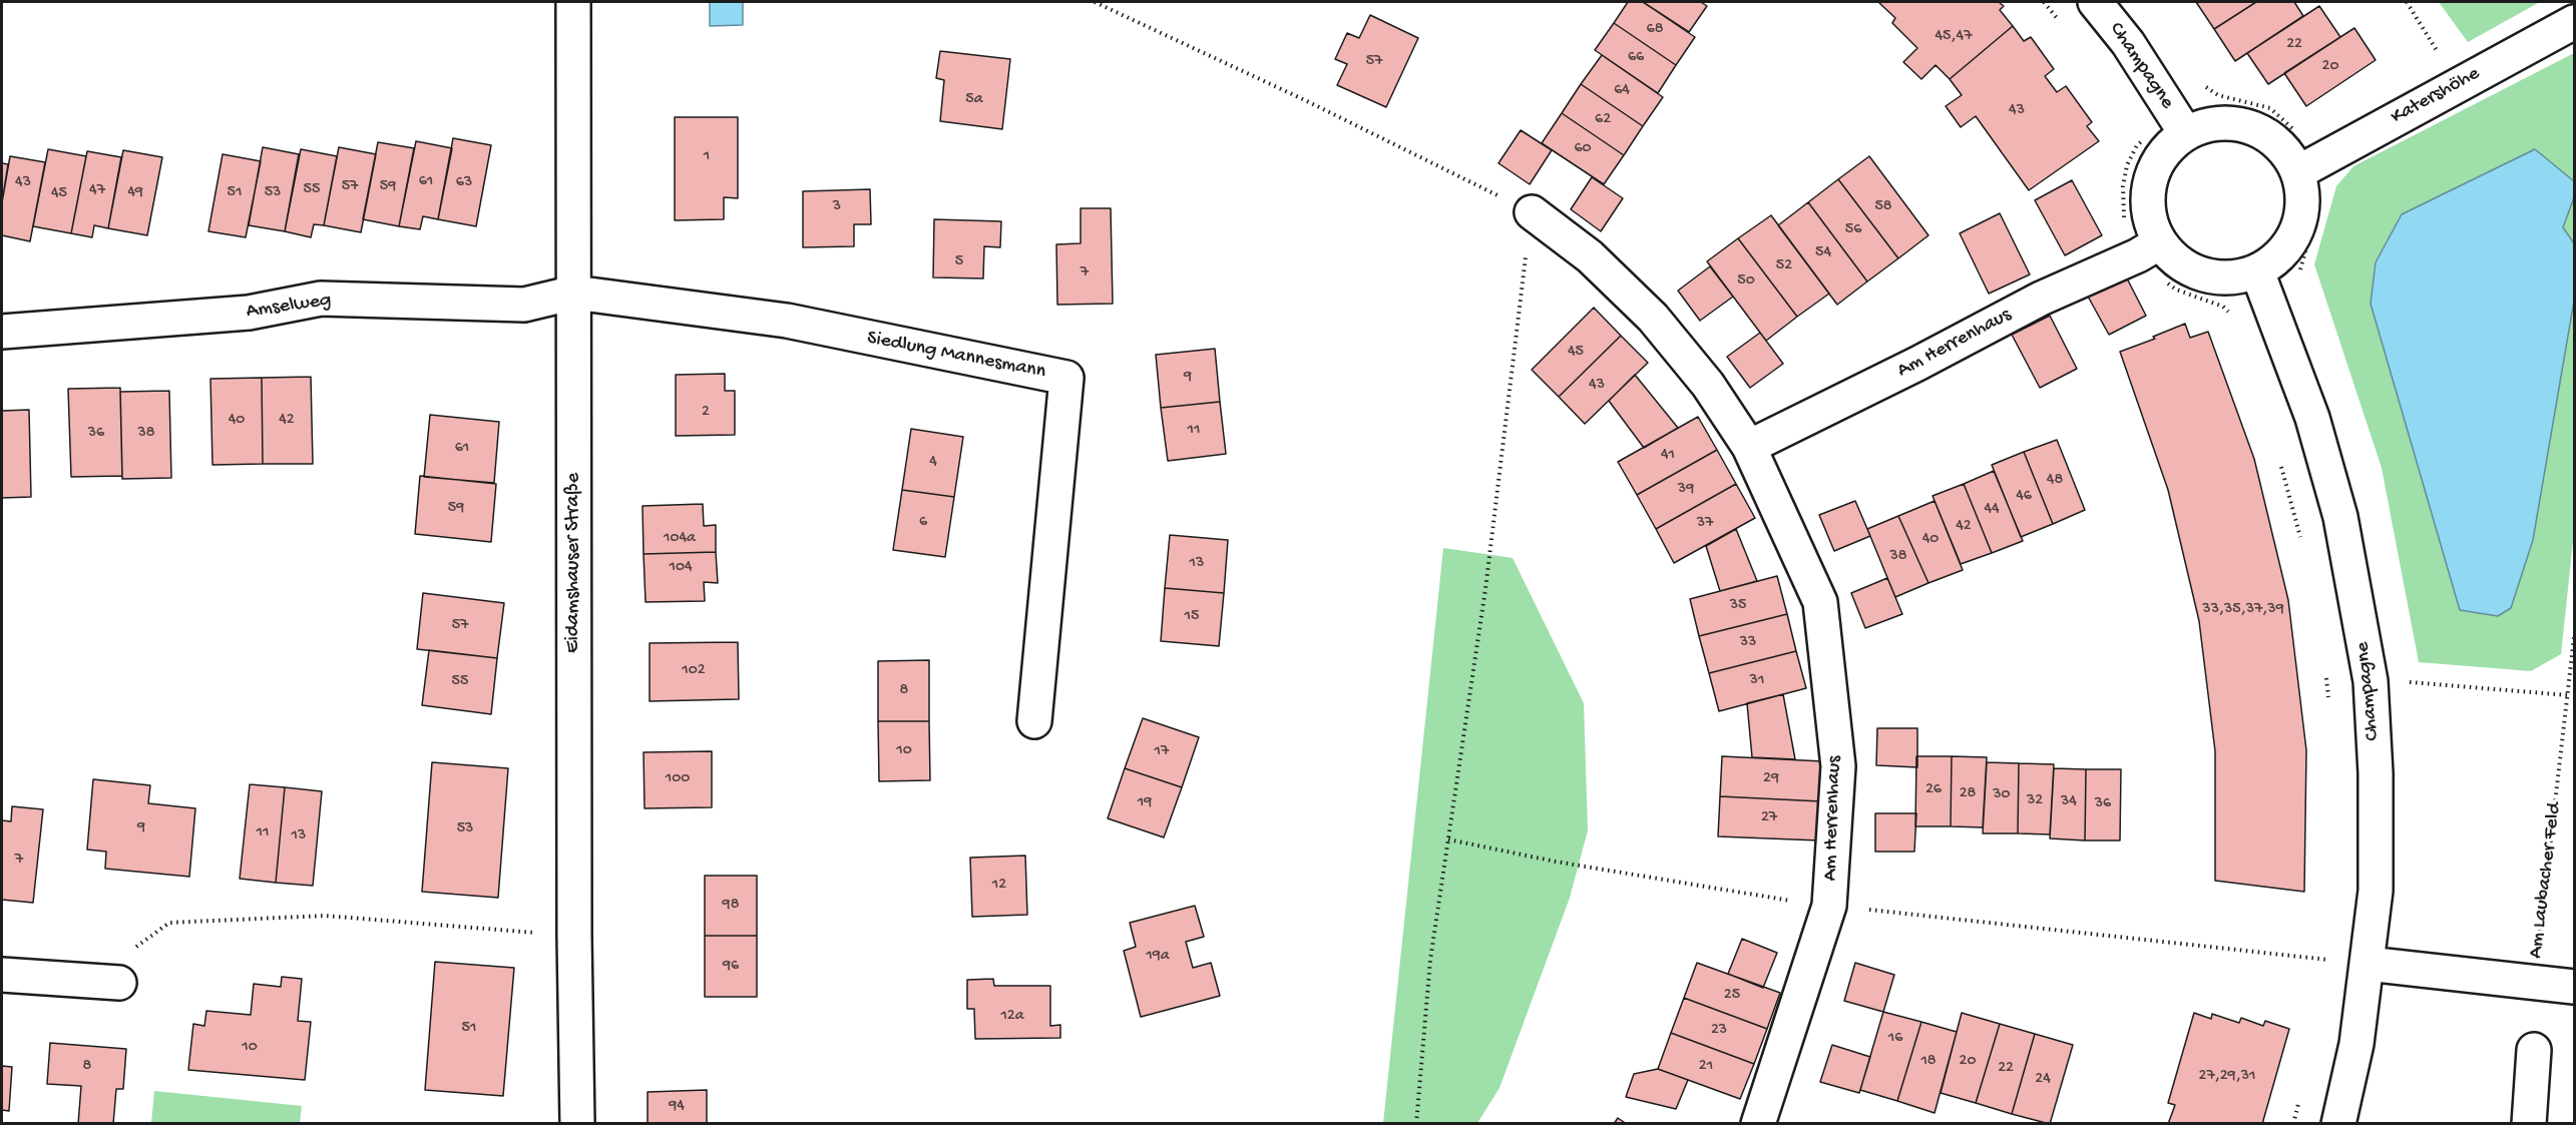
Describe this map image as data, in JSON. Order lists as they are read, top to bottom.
{
  "streets": {
    "street": [
      "Champagne",
      "Katershöhe",
      "Amselweg",
      "Am Herrenhaus",
      "Siedlung Mannesmann",
      "Eidamshauser Straße",
      "Am Laubacher Feld"
    ]
  },
  "crossings": [
    ["Champagne", "Katershöhe"],
    ["Champagne", "Am Herrenhaus"],
    ["Champagne", "Am Laubacher Feld"],
    ["Katershöhe", "Am Herrenhaus"],
    ["Amselweg", "Siedlung Mannesmann"],
    ["Amselweg", "Eidamshauser Straße"],
    ["Siedlung Mannesmann", "Eidamshauser Straße"]
  ],
  "house_numbers": [
    "68",
    "45,47",
    "22",
    "66",
    "57",
    "20",
    "64",
    "5a",
    "43",
    "62",
    "60",
    "1",
    "61",
    "43",
    "63",
    "57",
    "59",
    "55",
    "47",
    "49",
    "51",
    "53",
    "45",
    "3",
    "58",
    "56",
    "54",
    "5",
    "52",
    "7",
    "50",
    "45",
    "9",
    "43",
    "2",
    "40",
    "42",
    "11",
    "36",
    "38",
    "61",
    "41",
    "4",
    "48",
    "39",
    "46",
    "59",
    "44",
    "6",
    "37",
    "42",
    "104a",
    "40",
    "38",
    "13",
    "104",
    "35",
    "33,35,37,39",
    "15",
    "57",
    "33",
    "102",
    "31",
    "55",
    "8",
    "10",
    "17",
    "100",
    "29",
    "26",
    "28",
    "30",
    "32",
    "34",
    "19",
    "36",
    "27",
    "9",
    "53",
    "11",
    "13",
    "7",
    "12",
    "98",
    "19a",
    "96",
    "25",
    "12a",
    "51",
    "23",
    "16",
    "10",
    "18",
    "20",
    "8",
    "21",
    "22",
    "27,29,31",
    "24",
    "94"
  ]
}
